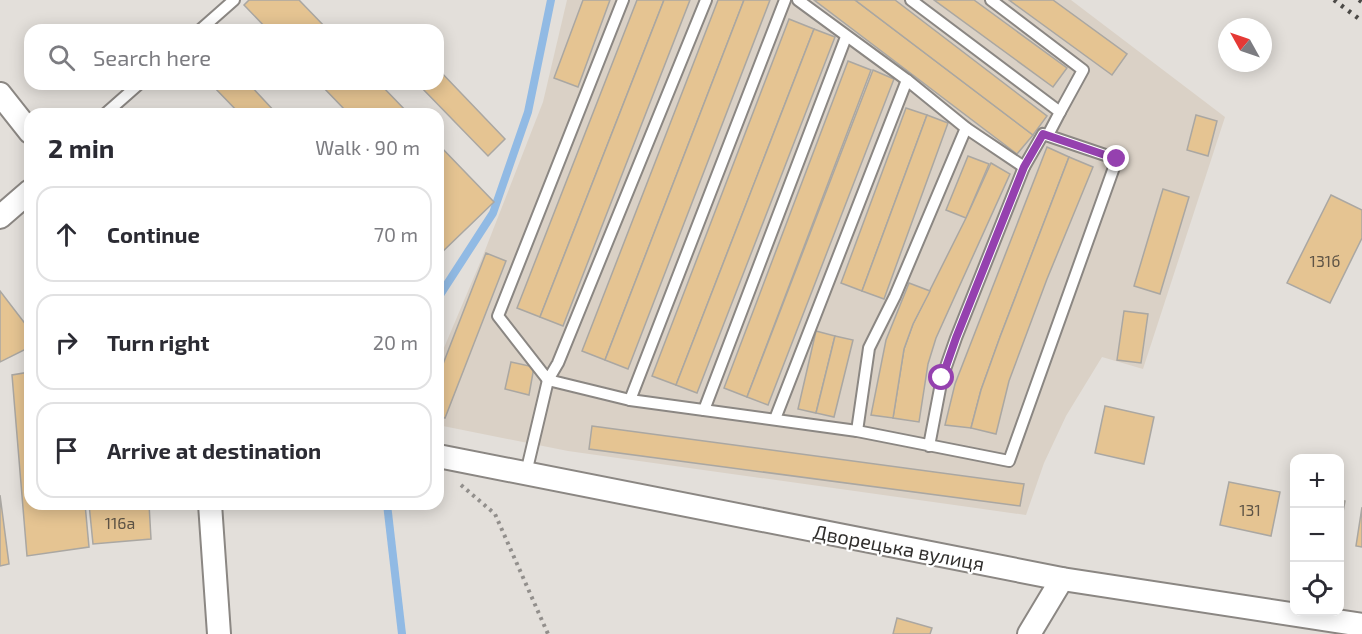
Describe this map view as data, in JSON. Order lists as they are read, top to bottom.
{
  "streets": {
    "street": ["Дворецька вулиця"]
  },
  "house_numbers": ["131б", "131", "116а"],
  "north": "top left",
  "page": {
    "search": "Search here",
    "heading": ["2 min", "Walk · 90 m"],
    "list": [
      ["Continue", "70 m"],
      ["Turn right", "20 m"],
      "Arrive at destination"
    ],
    "map_buttons": ["+", "−"]
  }
}
